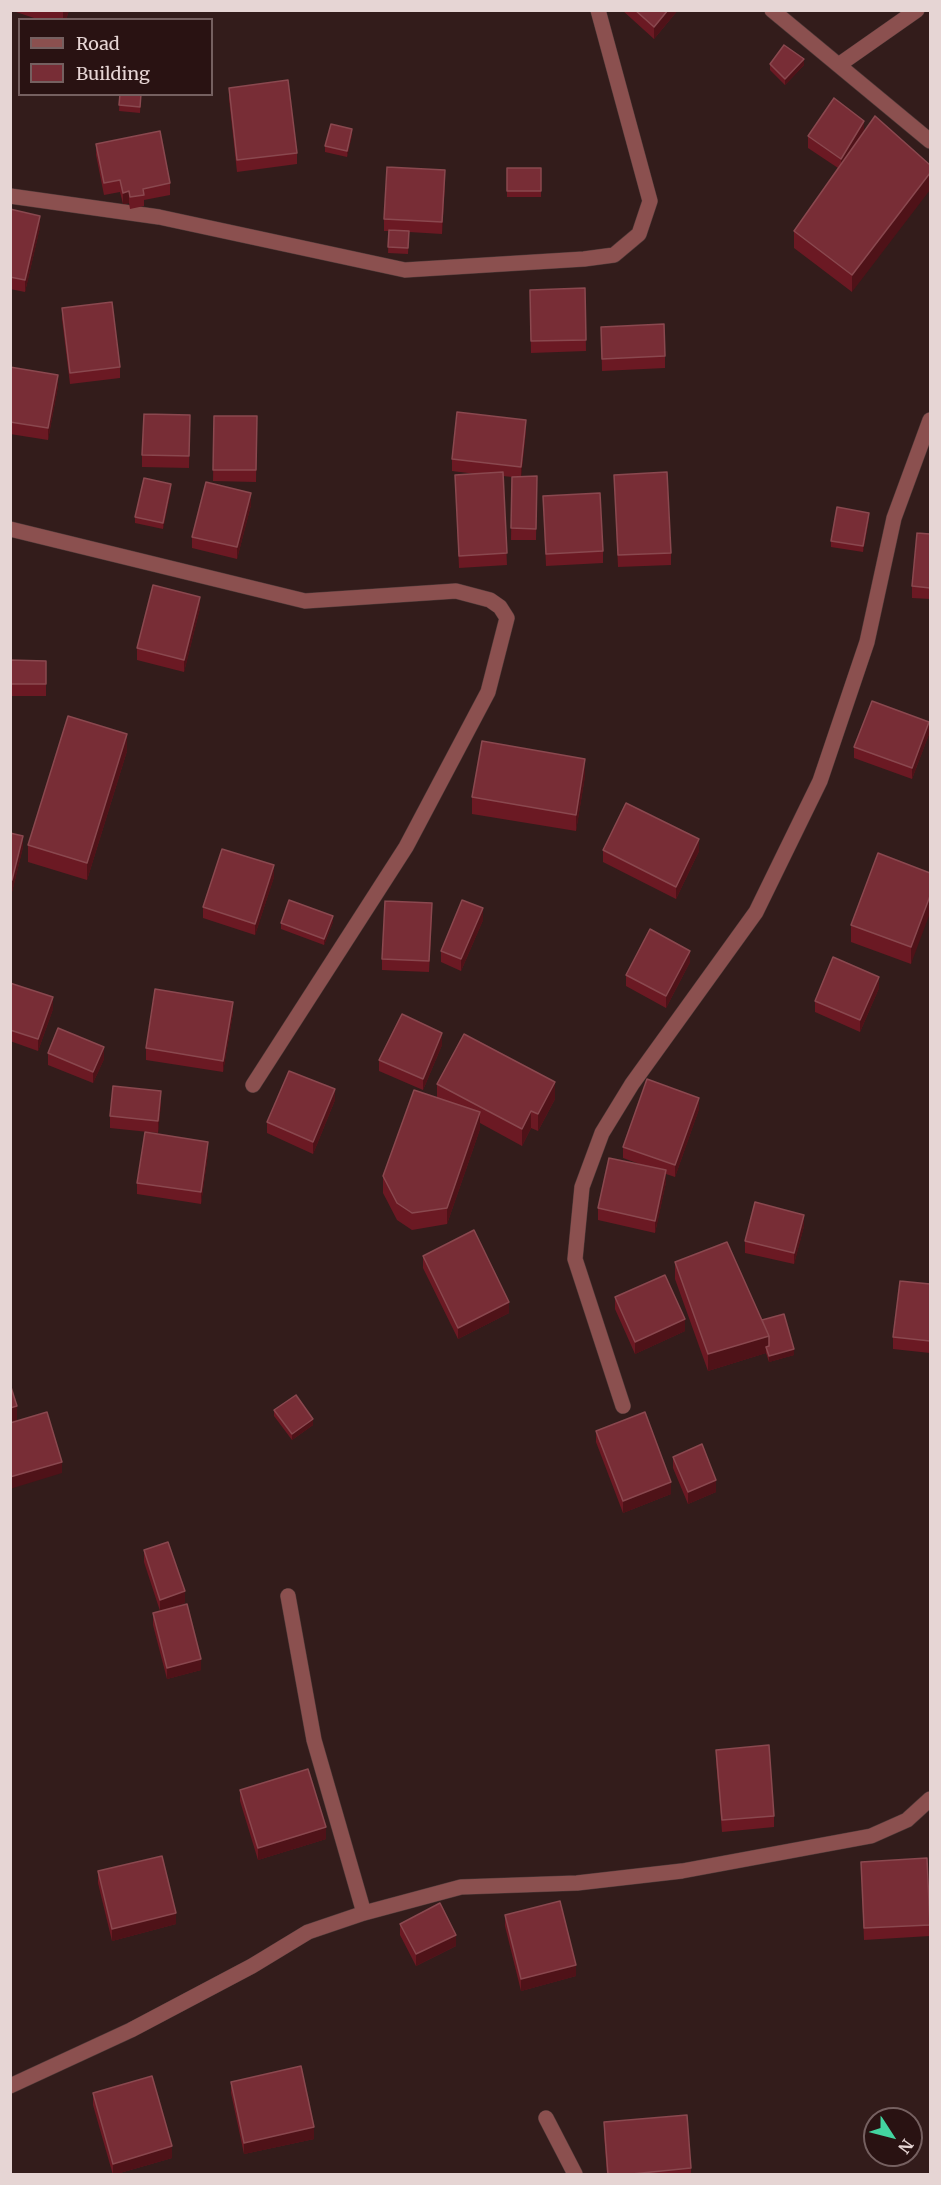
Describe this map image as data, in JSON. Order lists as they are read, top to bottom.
{
  "legend": ["Road", "Building"],
  "north": "bottom right"
}
